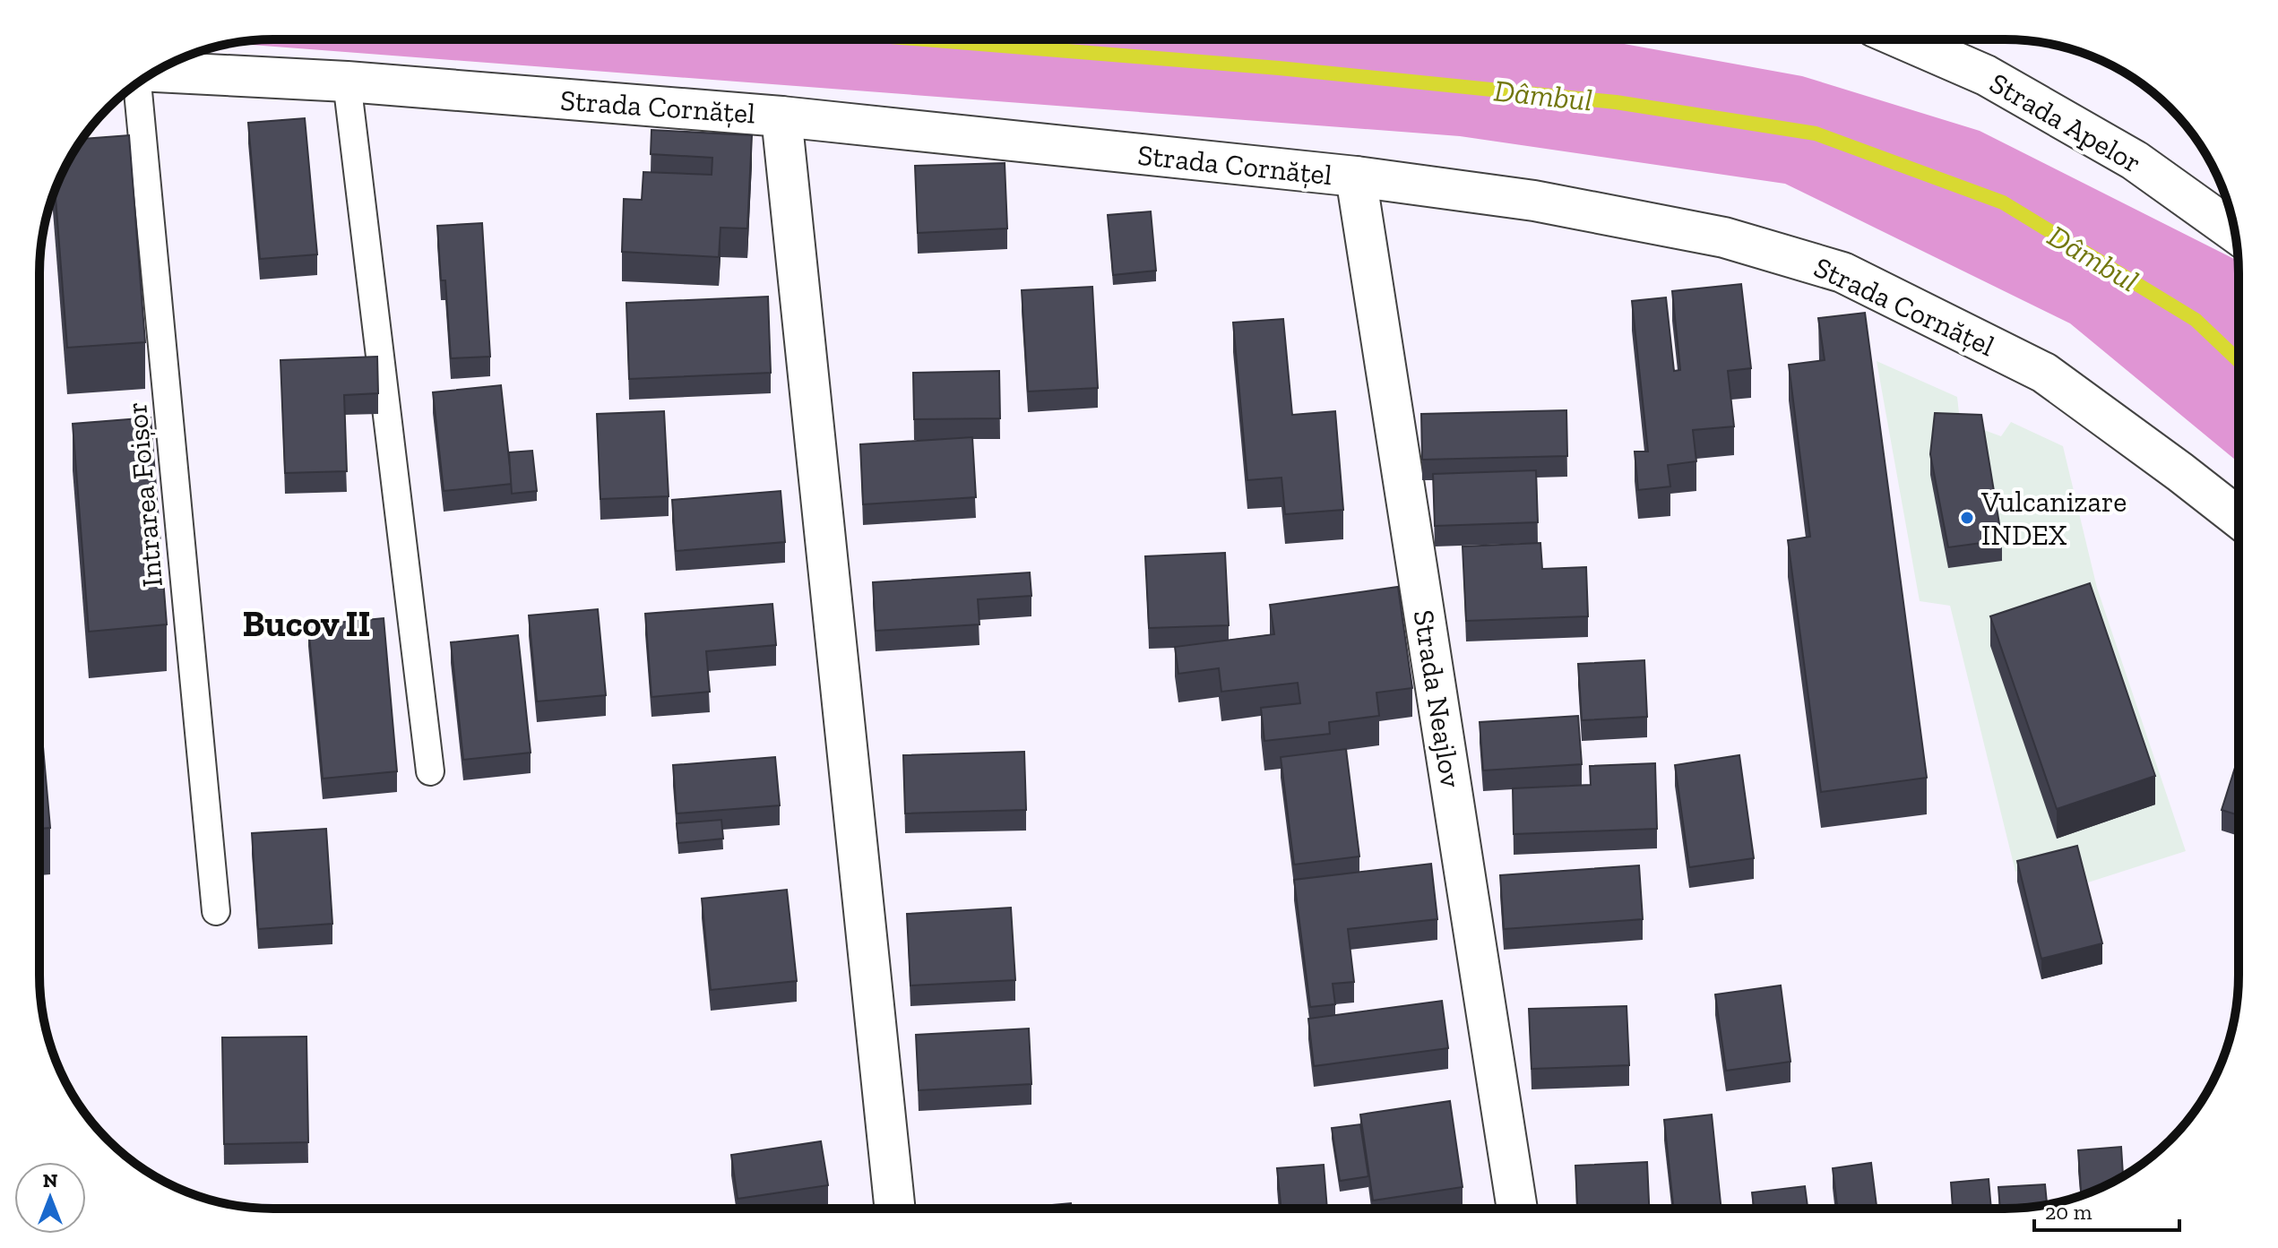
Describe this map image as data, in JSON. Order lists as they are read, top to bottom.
{
  "streets": {
    "street": ["Strada Cornățel", "Strada Apelor", "Strada Neajlov"],
    "lane": ["Intrarea Foișor"]
  },
  "crossings": [
    ["Strada Cornățel", "Strada Neajlov"]
  ],
  "districts": ["Bucov II"],
  "water": ["Dâmbul"],
  "places": ["Vulcanizare INDEX"],
  "scale_bar": "20 m",
  "north": "top"
}
